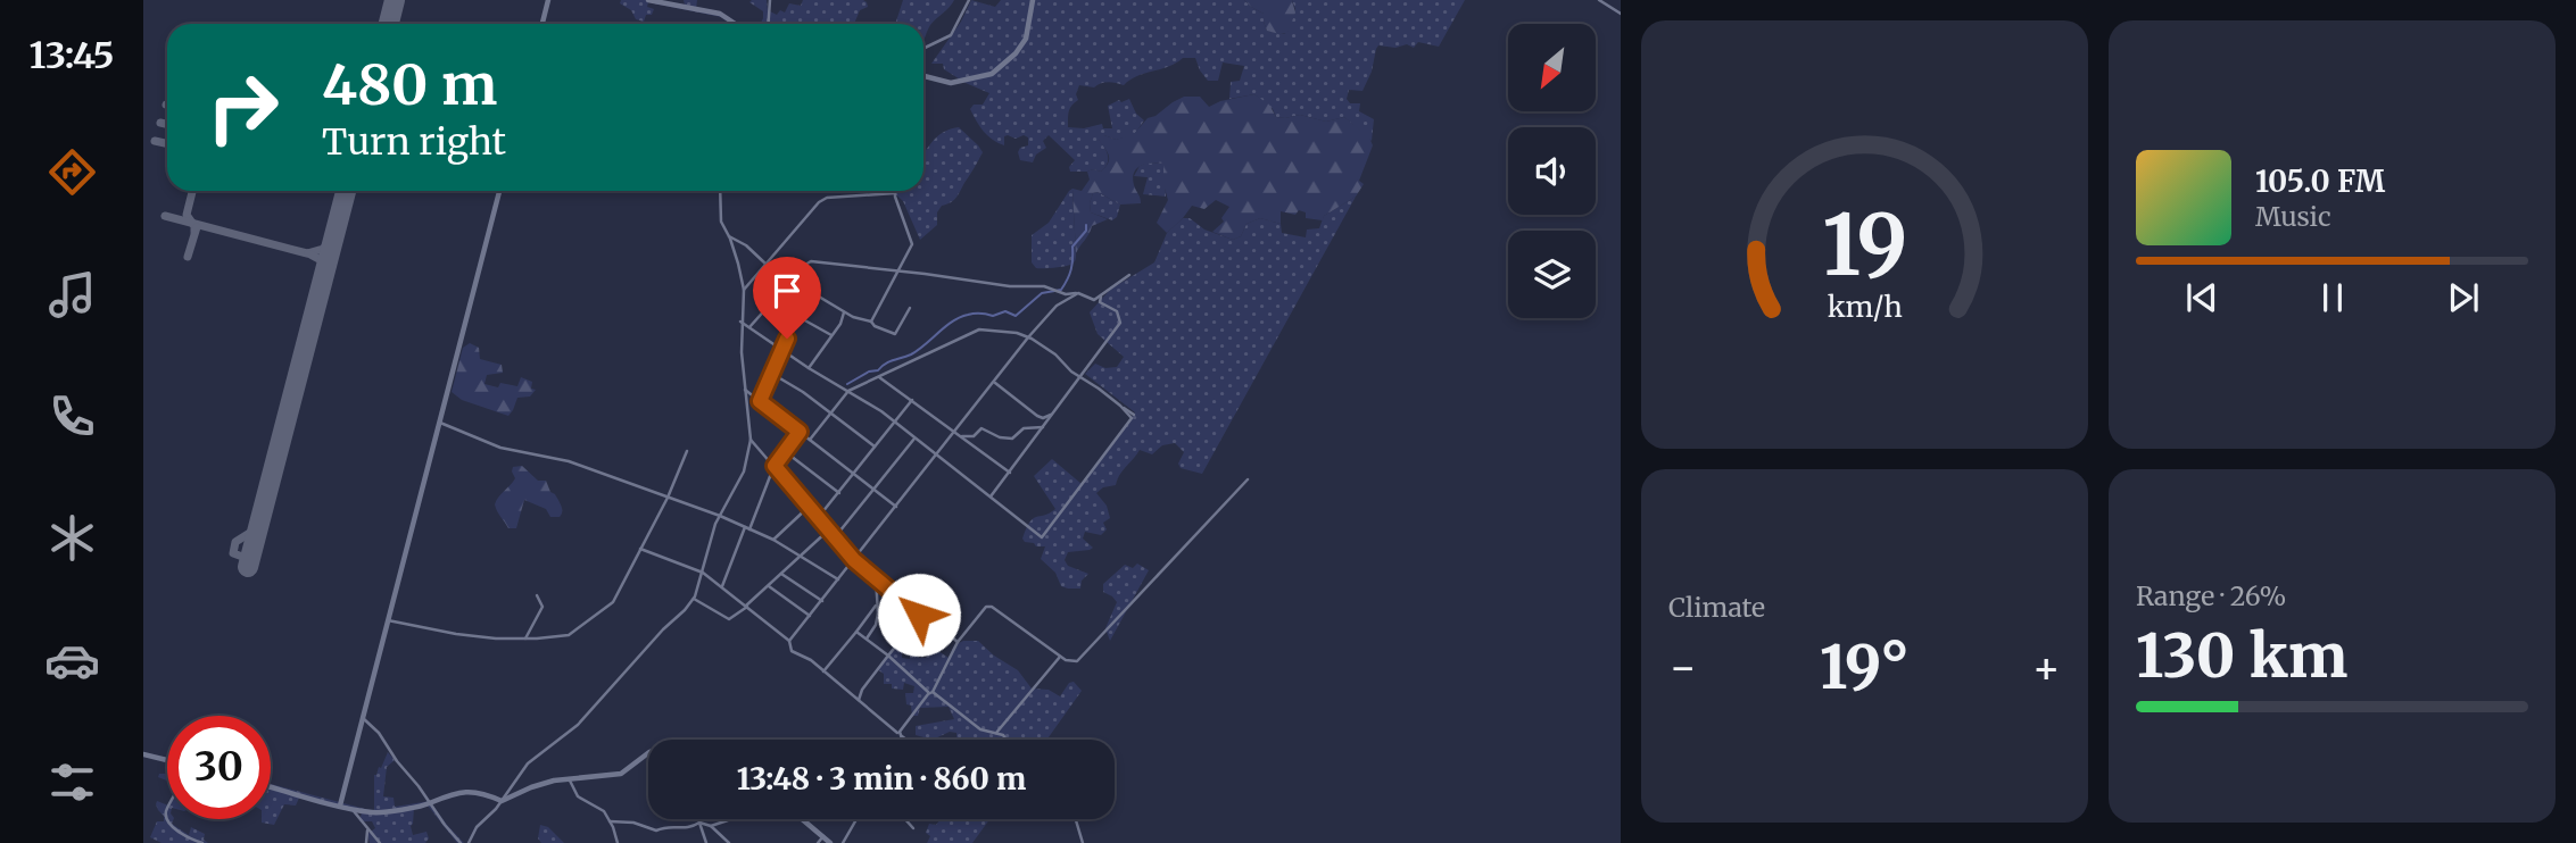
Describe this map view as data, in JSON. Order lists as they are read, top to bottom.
{
  "north": "bottom left",
  "page": {
    "tabs": "13:45",
    "turn": ["480 m", "Turn right"],
    "song": ["105.0 FM", "Music"],
    "tile": [
      "Climate",
      ["Range · 26%", "130 km"]
    ],
    "heat": ["−", "19°", "+"],
    "limit": "30",
    "trip": "13:48 · 3 min · 860 m",
    "gauge": ["19", "km/h"]
  }
}
